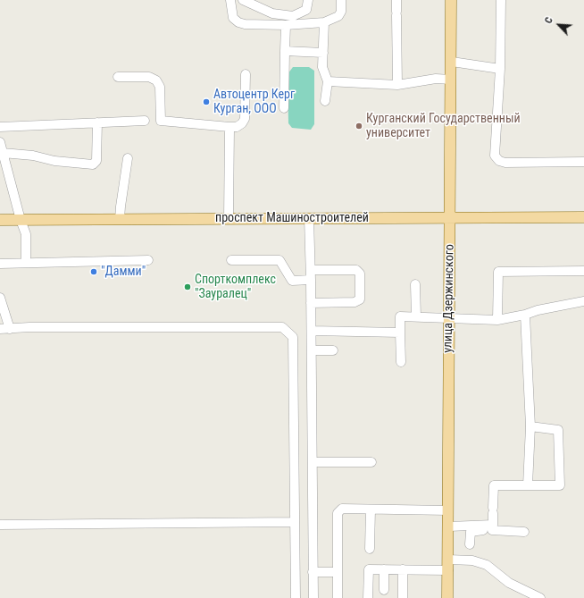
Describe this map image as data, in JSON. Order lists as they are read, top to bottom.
{
  "streets": {
    "main road": ["проспект Машиностроителей", "улица Дзержинского"]
  },
  "crossings": [
    ["проспект Машиностроителей", "улица Дзержинского"]
  ],
  "places": [
    "Автоцентр Керг Курган, ООО",
    "Курганский Государственный университет",
    "\"Дамми\"",
    "Спорткомплекс \"Зауралец\""
  ],
  "north": "top left"
}
